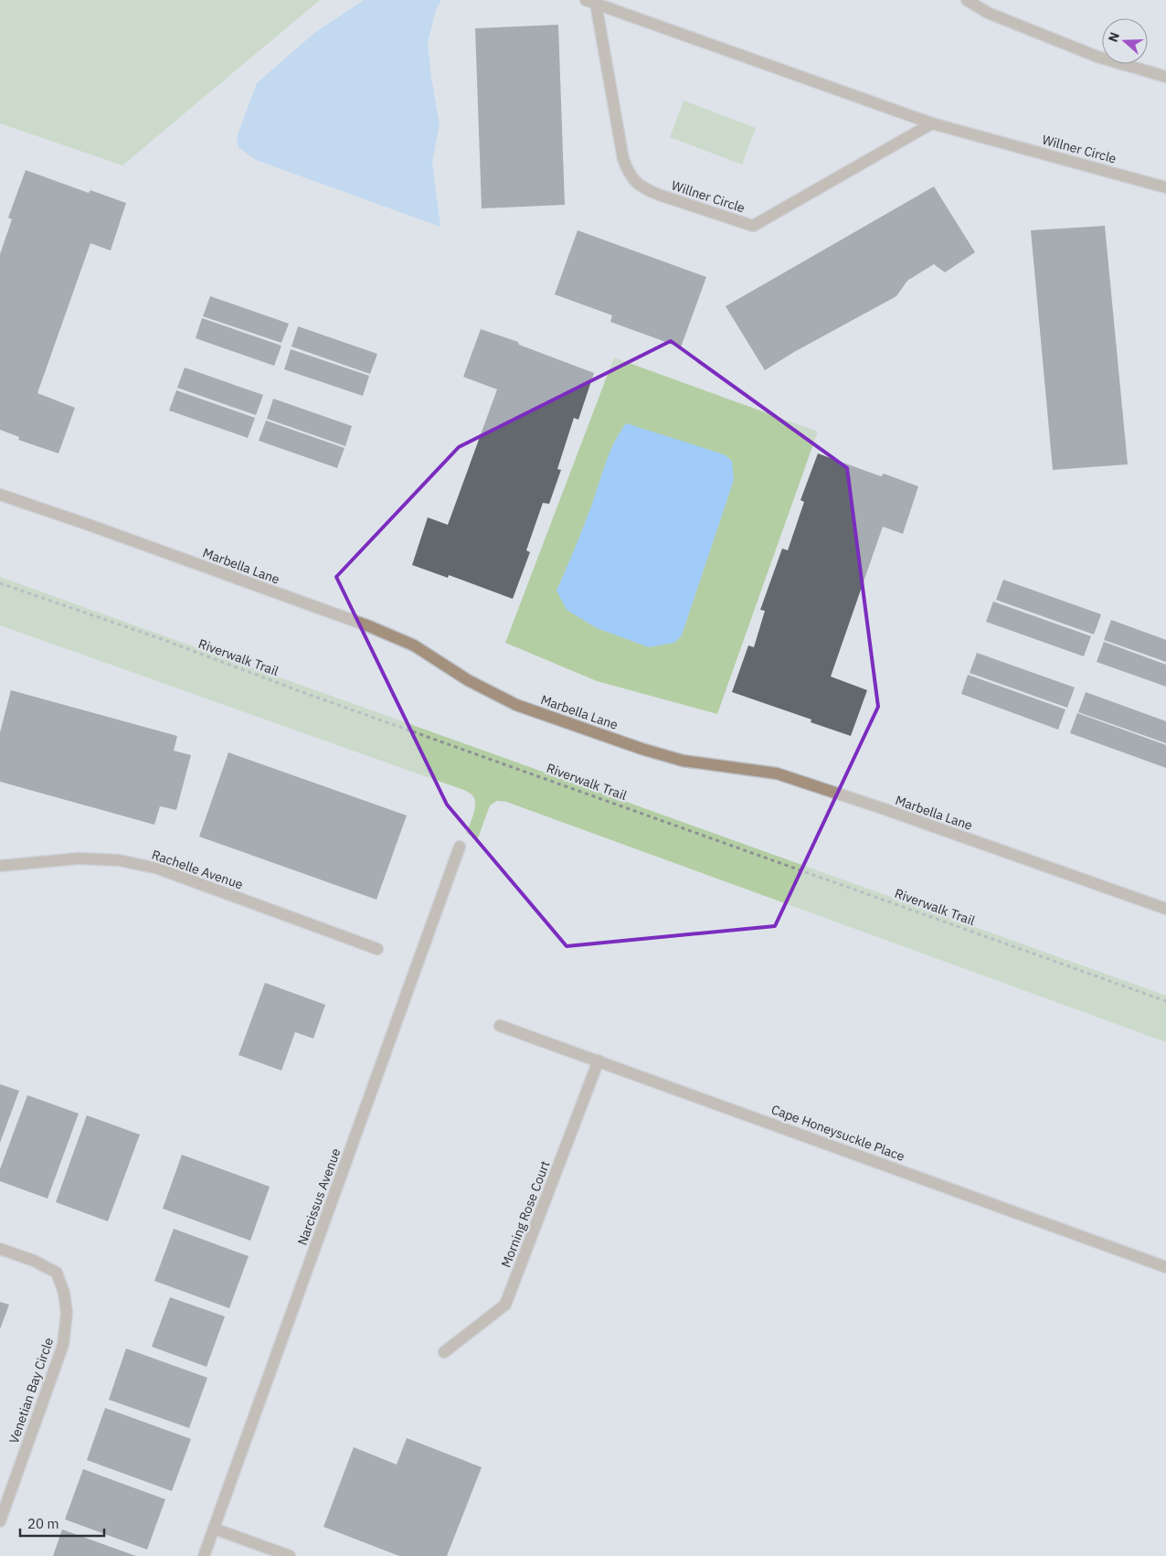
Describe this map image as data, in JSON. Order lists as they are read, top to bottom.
{
  "streets": {
    "street": [
      "Willner Circle",
      "Marbella Lane",
      "Rachelle Avenue",
      "Cape Honeysuckle Place",
      "Narcissus Avenue",
      "Morning Rose Court",
      "Venetian Bay Circle"
    ],
    "path": ["Riverwalk Trail"]
  },
  "crossings": [
    ["Cape Honeysuckle Place", "Morning Rose Court"]
  ],
  "scale_bar": "20 m",
  "north": "left"
}
